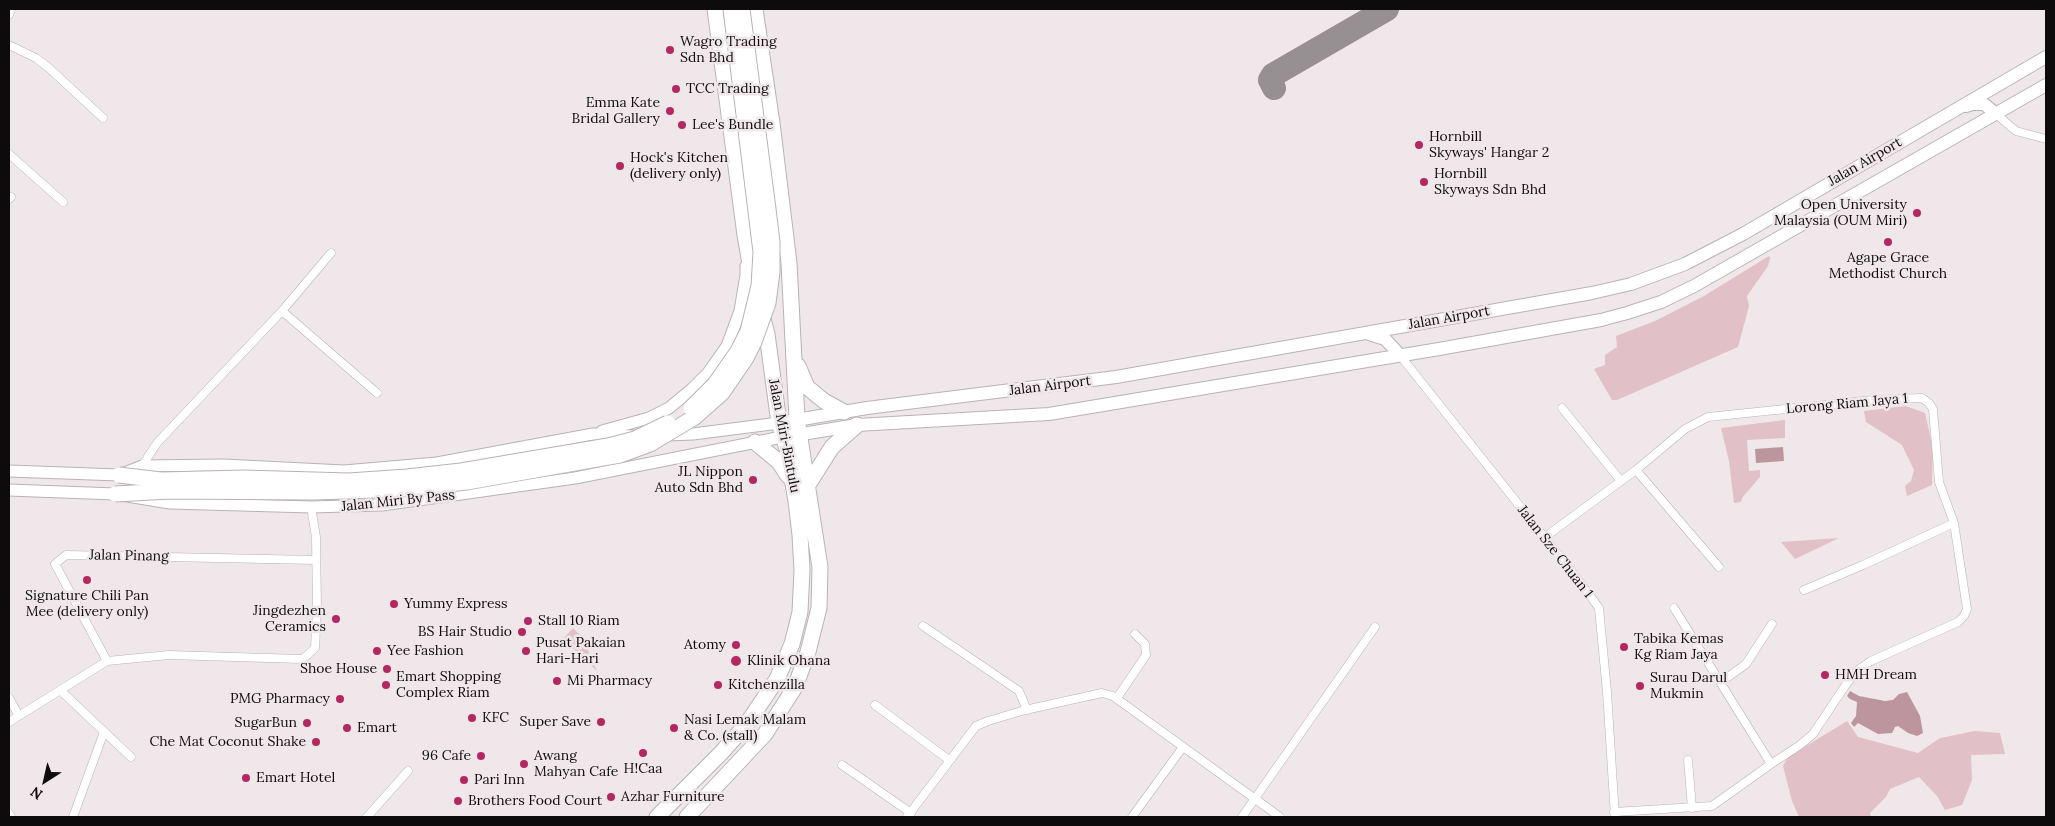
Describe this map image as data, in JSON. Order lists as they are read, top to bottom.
{
  "streets": {
    "highway": ["Jalan Miri-Bintulu"],
    "main road": ["Jalan Airport", "Jalan Miri By Pass"],
    "street": ["Lorong Riam Jaya 1", "Jalan Sze Chuan 1", "Jalan Pinang"]
  },
  "crossings": [
    ["Jalan Airport", "Jalan Miri-Bintulu"],
    ["Jalan Airport", "Jalan Miri By Pass"],
    ["Jalan Airport", "Jalan Sze Chuan 1"],
    ["Lorong Riam Jaya 1", "Jalan Sze Chuan 1"],
    ["Jalan Miri-Bintulu", "Jalan Miri By Pass"]
  ],
  "places": [
    "Wagro Trading Sdn Bhd",
    "TCC Trading",
    "Emma Kate Bridal Gallery",
    "Lee's Bundle",
    "Hornbill Skyways' Hangar 2",
    "Hock's Kitchen (delivery only)",
    "Hornbill Skyways Sdn Bhd",
    "Open University Malaysia (OUM Miri)",
    "Agape Grace Methodist Church",
    "JL Nippon Auto Sdn Bhd",
    "Signature Chili Pan Mee (delivery only)",
    "Yummy Express",
    "Jingdezhen Ceramics",
    "Stall 10 Riam",
    "BS Hair Studio",
    "Atomy",
    "Tabika Kemas Kg Riam Jaya",
    "Yee Fashion",
    "Pusat Pakaian Hari-Hari",
    "Klinik Ohana",
    "Shoe House",
    "HMH Dream",
    "Mi Pharmacy",
    "Emart Shopping Complex Riam",
    "Kitchenzilla",
    "Surau Darul Mukmin",
    "PMG Pharmacy",
    "KFC",
    "Super Save",
    "SugarBun",
    "Emart",
    "Nasi Lemak Malam & Co. (stall)",
    "Che Mat Coconut Shake",
    "H!Caa",
    "96 Cafe",
    "Awang Mahyan Cafe",
    "Emart Hotel",
    "Pari Inn",
    "Azhar Furniture",
    "Brothers Food Court"
  ],
  "north": "bottom left"
}
